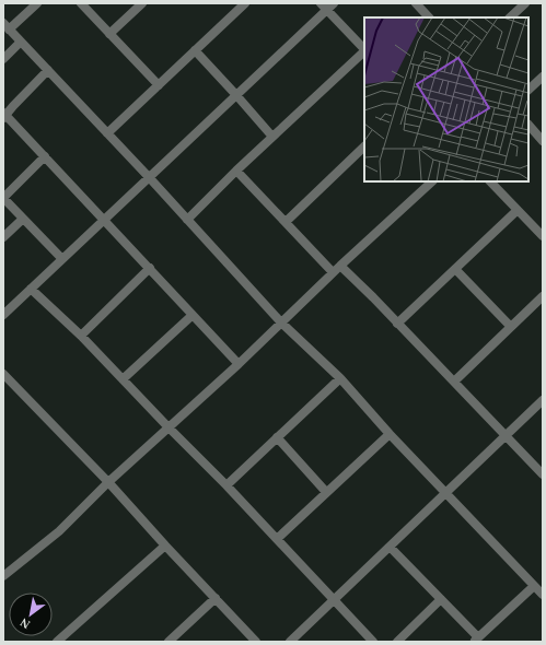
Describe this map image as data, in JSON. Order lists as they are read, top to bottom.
{
  "north": "bottom left"
}
